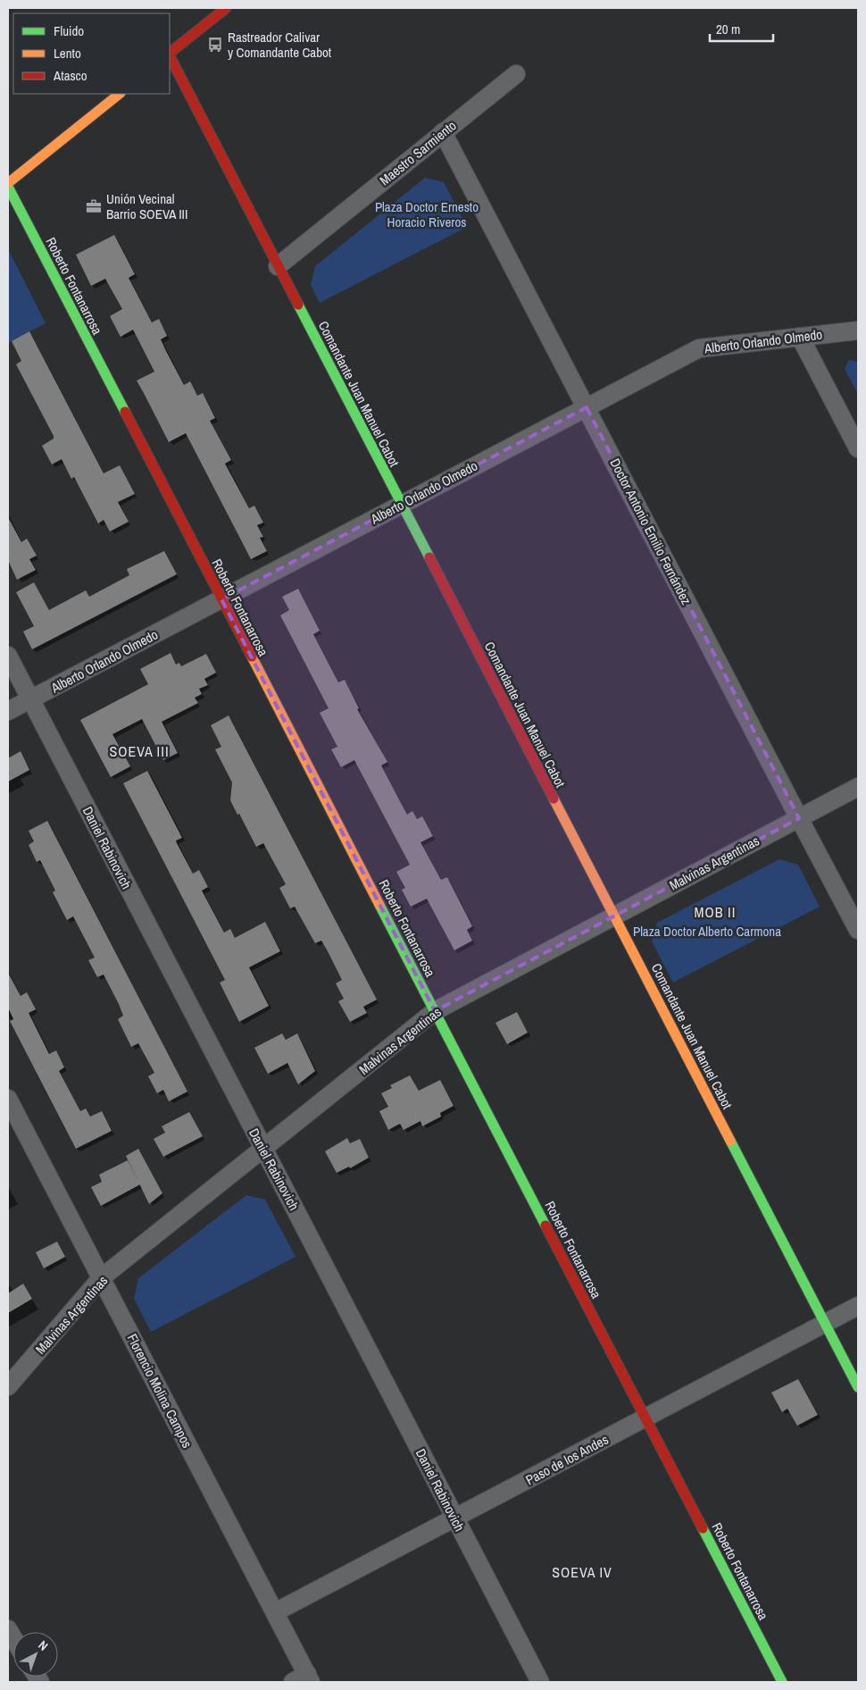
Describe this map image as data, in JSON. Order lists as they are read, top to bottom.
{
  "streets": {
    "street": [
      "Maestro Sarmiento",
      "Roberto Fontanarrosa",
      "Alberto Orlando Olmedo",
      "Comandante Juan Manuel Cabot",
      "Doctor Antonio Emilio Fernández",
      "Daniel Rabinovich",
      "Malvinas Argentinas",
      "Florencio Molina Campos",
      "Paso de los Andes"
    ]
  },
  "crossings": [
    ["Maestro Sarmiento", "Comandante Juan Manuel Cabot"],
    ["Maestro Sarmiento", "Doctor Antonio Emilio Fernández"],
    ["Roberto Fontanarrosa", "Alberto Orlando Olmedo"],
    ["Roberto Fontanarrosa", "Malvinas Argentinas"],
    ["Roberto Fontanarrosa", "Paso de los Andes"],
    ["Alberto Orlando Olmedo", "Comandante Juan Manuel Cabot"],
    ["Alberto Orlando Olmedo", "Doctor Antonio Emilio Fernández"],
    ["Alberto Orlando Olmedo", "Daniel Rabinovich"],
    ["Comandante Juan Manuel Cabot", "Malvinas Argentinas"],
    ["Comandante Juan Manuel Cabot", "Paso de los Andes"],
    ["Doctor Antonio Emilio Fernández", "Malvinas Argentinas"],
    ["Daniel Rabinovich", "Malvinas Argentinas"],
    ["Daniel Rabinovich", "Paso de los Andes"],
    ["Malvinas Argentinas", "Florencio Molina Campos"],
    ["Florencio Molina Campos", "Paso de los Andes"]
  ],
  "districts": ["SOEVA III", "MOB II", "SOEVA IV"],
  "parks": ["Plaza Doctor Ernesto Horacio Riveros", "Plaza Doctor Alberto Carmona"],
  "places": {
    "bus stop": ["Rastreador Calivar y Comandante Cabot"],
    "office": ["Unión Vecinal Barrio SOEVA III"]
  },
  "legend": ["Fluido", "Lento", "Atasco"],
  "scale_bar": "20 m",
  "north": "top right"
}
